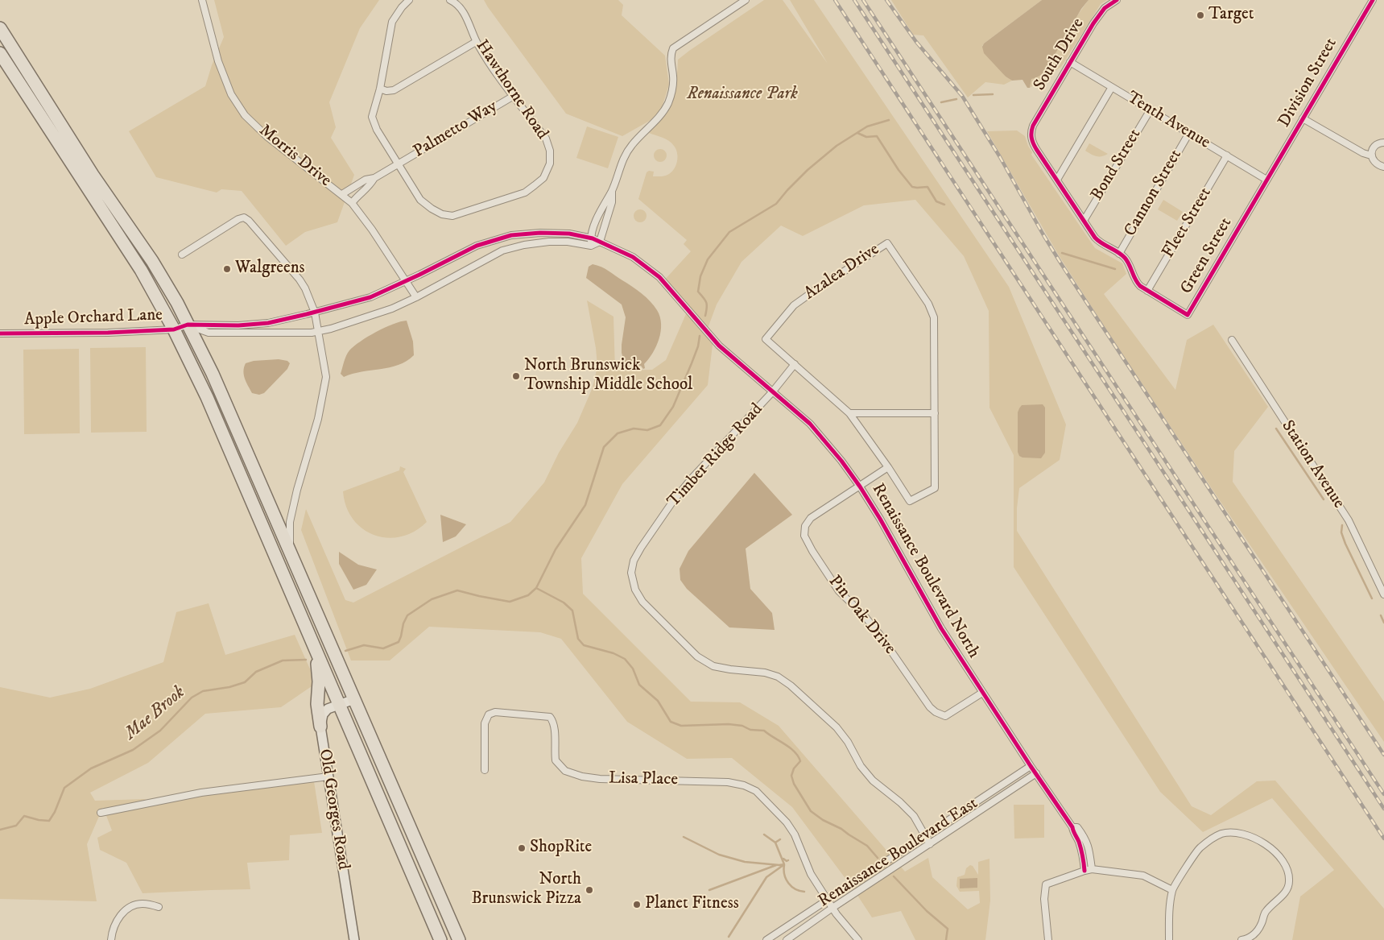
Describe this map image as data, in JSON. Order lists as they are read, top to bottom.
{
  "streets": {
    "street": [
      "South Drive",
      "Division Street",
      "Hawthorne Road",
      "Tenth Avenue",
      "Palmetto Way",
      "Morris Drive",
      "Bond Street",
      "Cannon Street",
      "Fleet Street",
      "Green Street",
      "Azalea Drive",
      "Apple Orchard Lane",
      "Timber Ridge Road",
      "Station Avenue",
      "Renaissance Boulevard North",
      "Pin Oak Drive",
      "Lisa Place",
      "Old Georges Road",
      "Renaissance Boulevard East"
    ]
  },
  "crossings": [
    ["South Drive", "Tenth Avenue"],
    ["South Drive", "Green Street"],
    ["Division Street", "Tenth Avenue"],
    ["Division Street", "Green Street"],
    ["Hawthorne Road", "Palmetto Way"],
    ["Tenth Avenue", "Bond Street"],
    ["Tenth Avenue", "Cannon Street"],
    ["Tenth Avenue", "Fleet Street"],
    ["Tenth Avenue", "Green Street"],
    ["Morris Drive", "Renaissance Boulevard North"],
    ["Bond Street", "Green Street"],
    ["Cannon Street", "Green Street"],
    ["Fleet Street", "Green Street"],
    ["Apple Orchard Lane", "Renaissance Boulevard North"],
    ["Timber Ridge Road", "Renaissance Boulevard North"],
    ["Timber Ridge Road", "Renaissance Boulevard East"],
    ["Renaissance Boulevard North", "Pin Oak Drive"],
    ["Renaissance Boulevard North", "Renaissance Boulevard East"],
    ["Lisa Place", "Renaissance Boulevard East"]
  ],
  "water": ["Mae Brook"],
  "parks": ["Renaissance Park"],
  "places": [
    "Target",
    "Walgreens",
    "North Brunswick Township Middle School",
    "ShopRite",
    "North Brunswick Pizza",
    "Planet Fitness"
  ]
}
